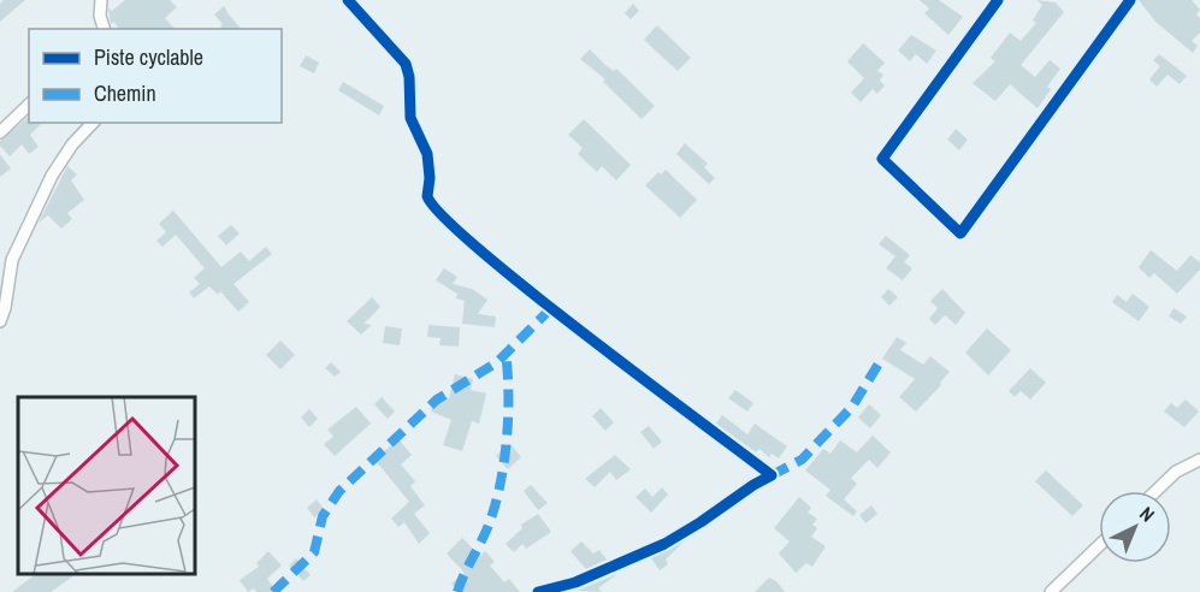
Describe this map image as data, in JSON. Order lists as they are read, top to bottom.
{
  "legend": ["Piste cyclable", "Chemin"],
  "north": "top right"
}
